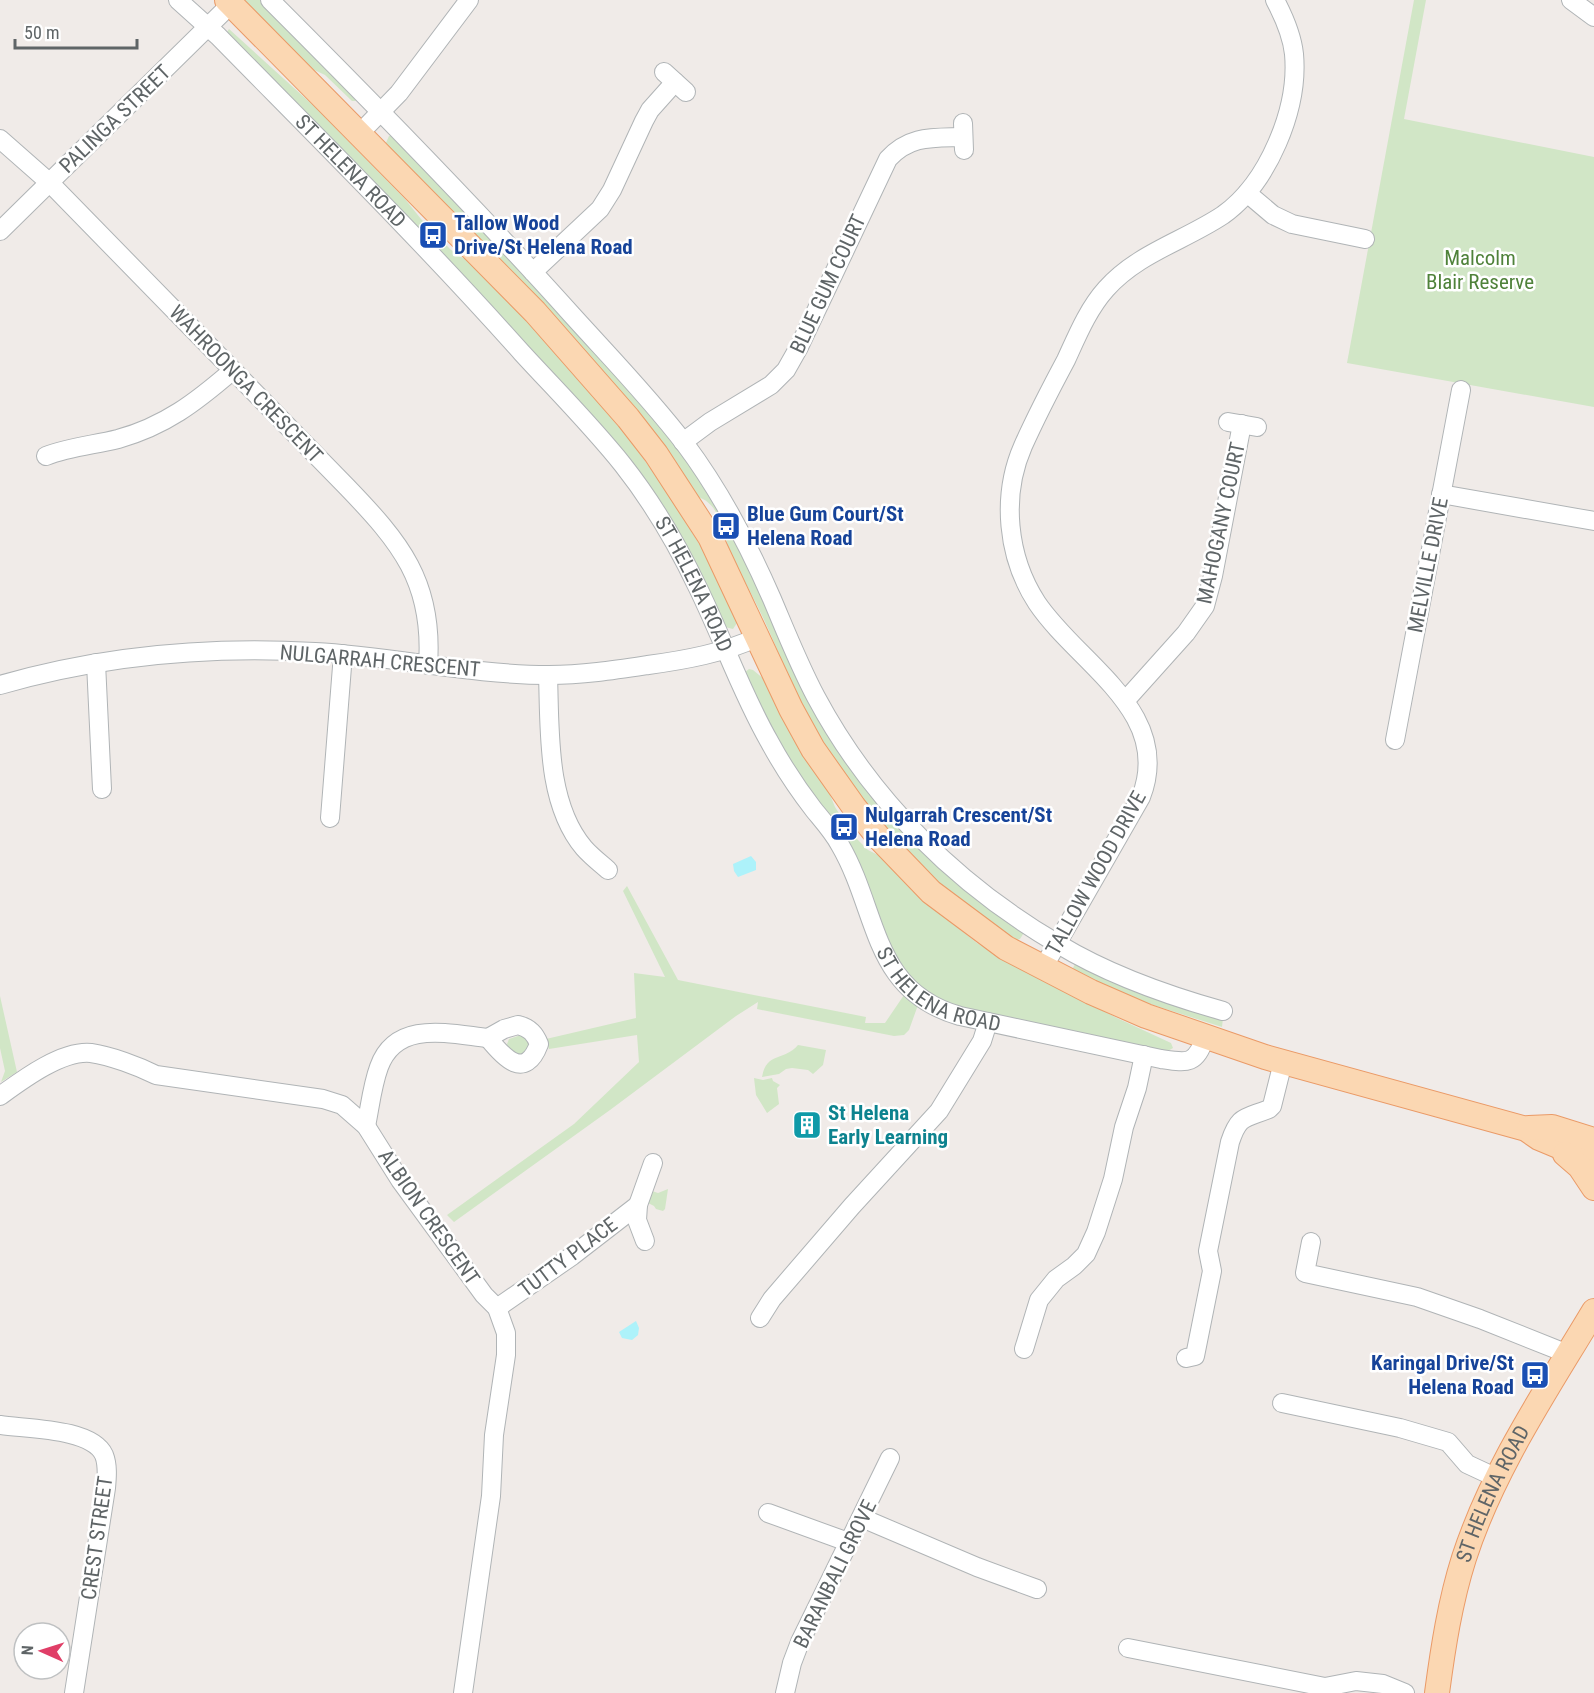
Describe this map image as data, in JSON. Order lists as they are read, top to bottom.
{
  "streets": {
    "main road": ["ST HELENA ROAD"],
    "street": [
      "PALINGA STREET",
      "BLUE GUM COURT",
      "WAHROONGA CRESCENT",
      "MAHOGANY COURT",
      "MELVILLE DRIVE",
      "NULGARRAH CRESCENT",
      "TALLOW WOOD DRIVE",
      "ALBION CRESCENT",
      "TUTTY PLACE",
      "CREST STREET",
      "BARANBALI GROVE"
    ]
  },
  "crossings": [
    ["PALINGA STREET", "ST HELENA ROAD"],
    ["PALINGA STREET", "WAHROONGA CRESCENT"],
    ["ST HELENA ROAD", "NULGARRAH CRESCENT"],
    ["ST HELENA ROAD", "TALLOW WOOD DRIVE"],
    ["WAHROONGA CRESCENT", "NULGARRAH CRESCENT"],
    ["MAHOGANY COURT", "TALLOW WOOD DRIVE"],
    ["ALBION CRESCENT", "TUTTY PLACE"]
  ],
  "parks": ["Malcolm Blair Reserve"],
  "places": {
    "bus stop": [
      "Tallow Wood Drive/St Helena Road",
      "Blue Gum Court/St Helena Road",
      "Nulgarrah Crescent/St Helena Road",
      "Karingal Drive/St Helena Road"
    ],
    "building": ["St Helena Early Learning"]
  },
  "scale_bar": "50 m",
  "north": "left"
}
